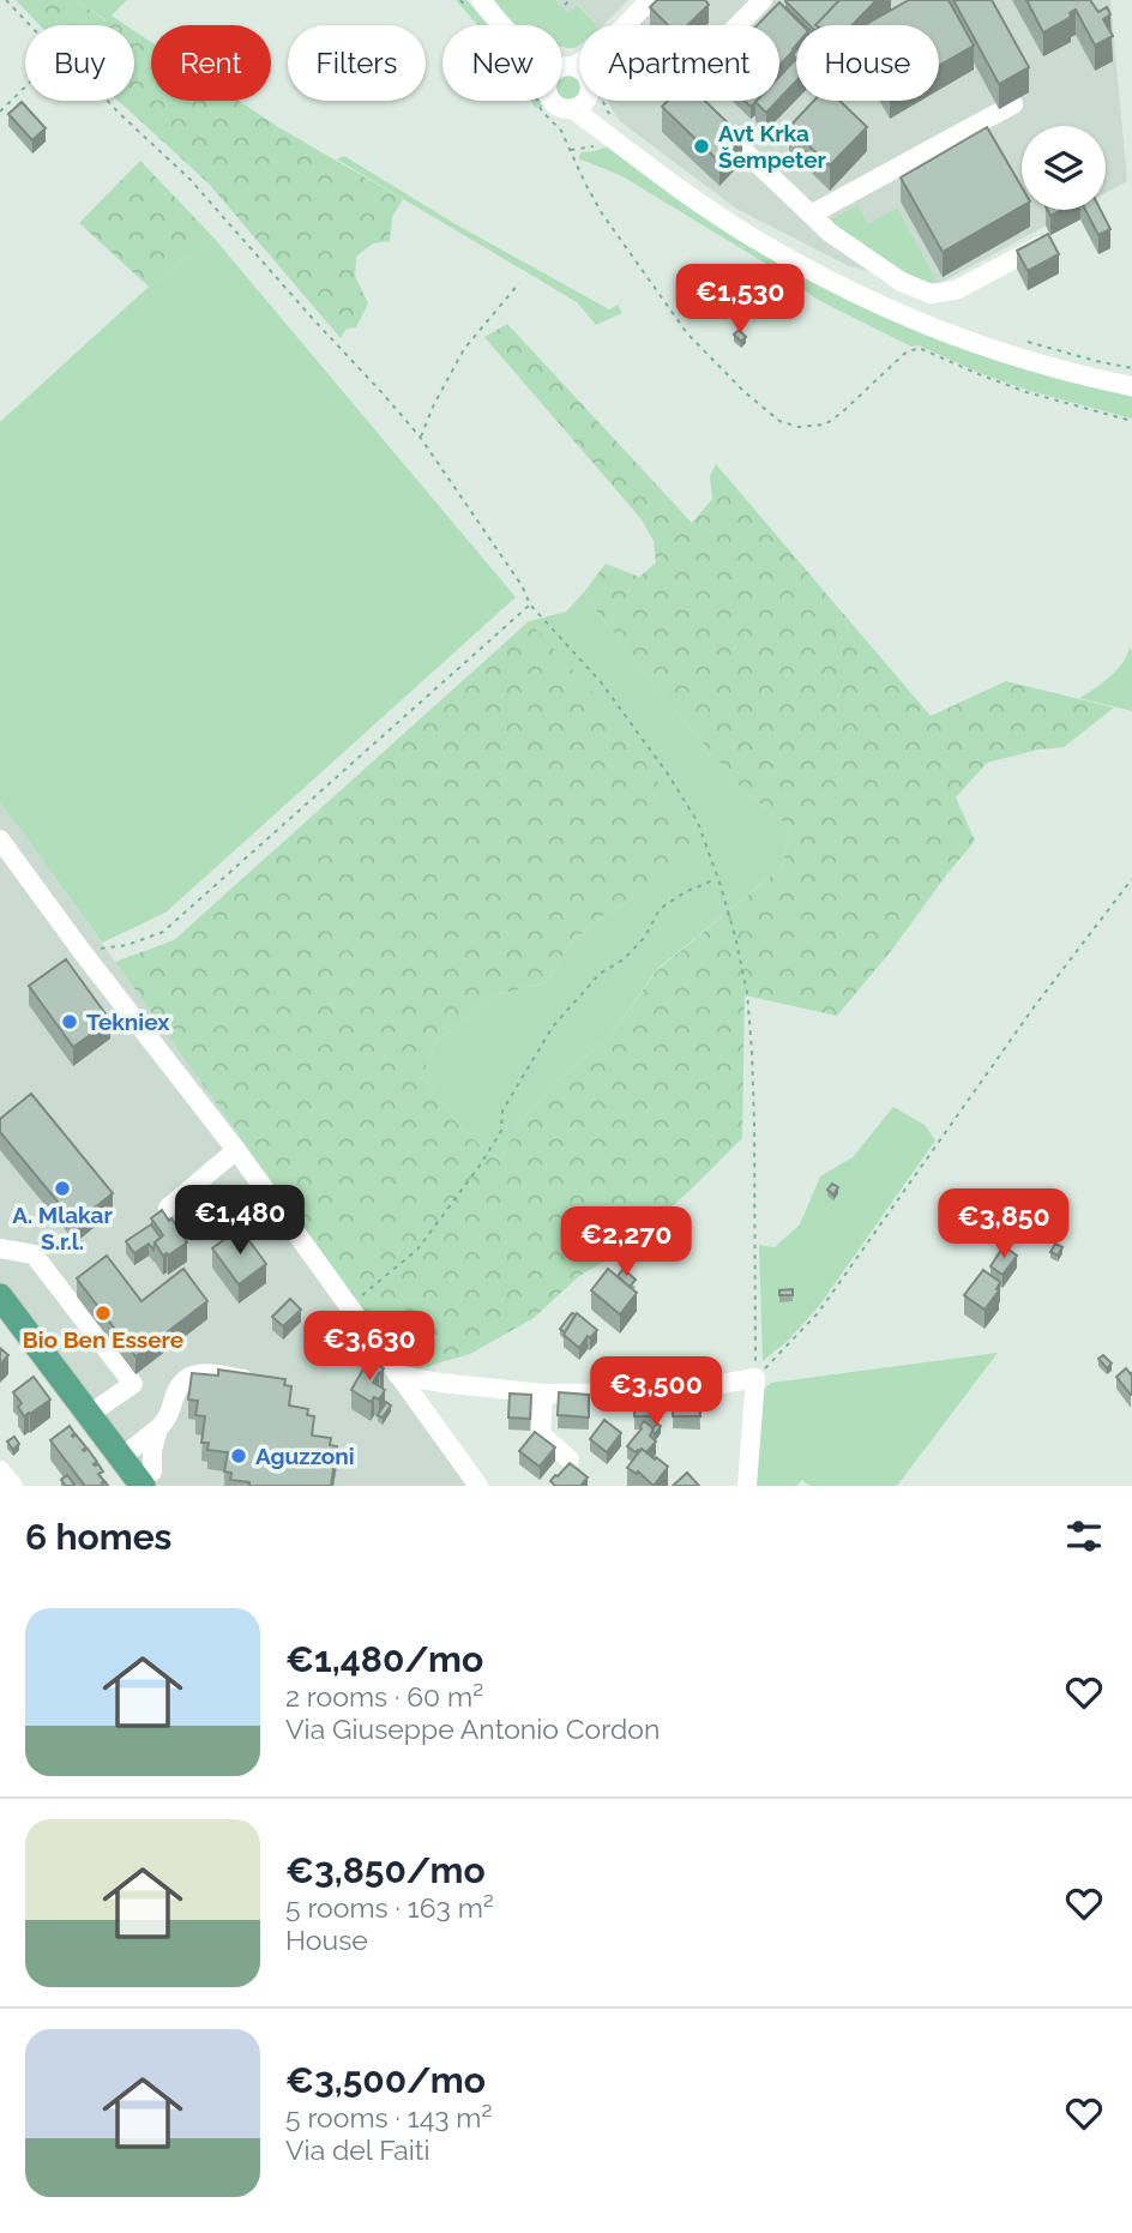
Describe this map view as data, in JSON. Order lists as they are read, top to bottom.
{
  "places": [
    "Avt Krka Šempeter",
    "Tekniex",
    "A. Mlakar S.r.l.",
    "Bio Ben Essere",
    "Aguzzoni"
  ],
  "page": {
    "chip": [
      "Buy",
      "Rent",
      "Filters",
      "New",
      "Apartment",
      "House"
    ],
    "price": [
      "€1,530",
      "€1,480",
      "€3,850",
      "€2,270",
      "€3,630",
      "€3,500"
    ],
    "heading": "6 homes",
    "list": [
      {
        "name": "€1,480/mo",
        "note": "2 rooms · 60 m² · Via Giuseppe Antonio Cordon"
      },
      {
        "name": "€3,850/mo",
        "note": "5 rooms · 163 m² · House"
      },
      {
        "name": "€3,500/mo",
        "note": "5 rooms · 143 m² · Via del Faiti"
      }
    ]
  }
}
